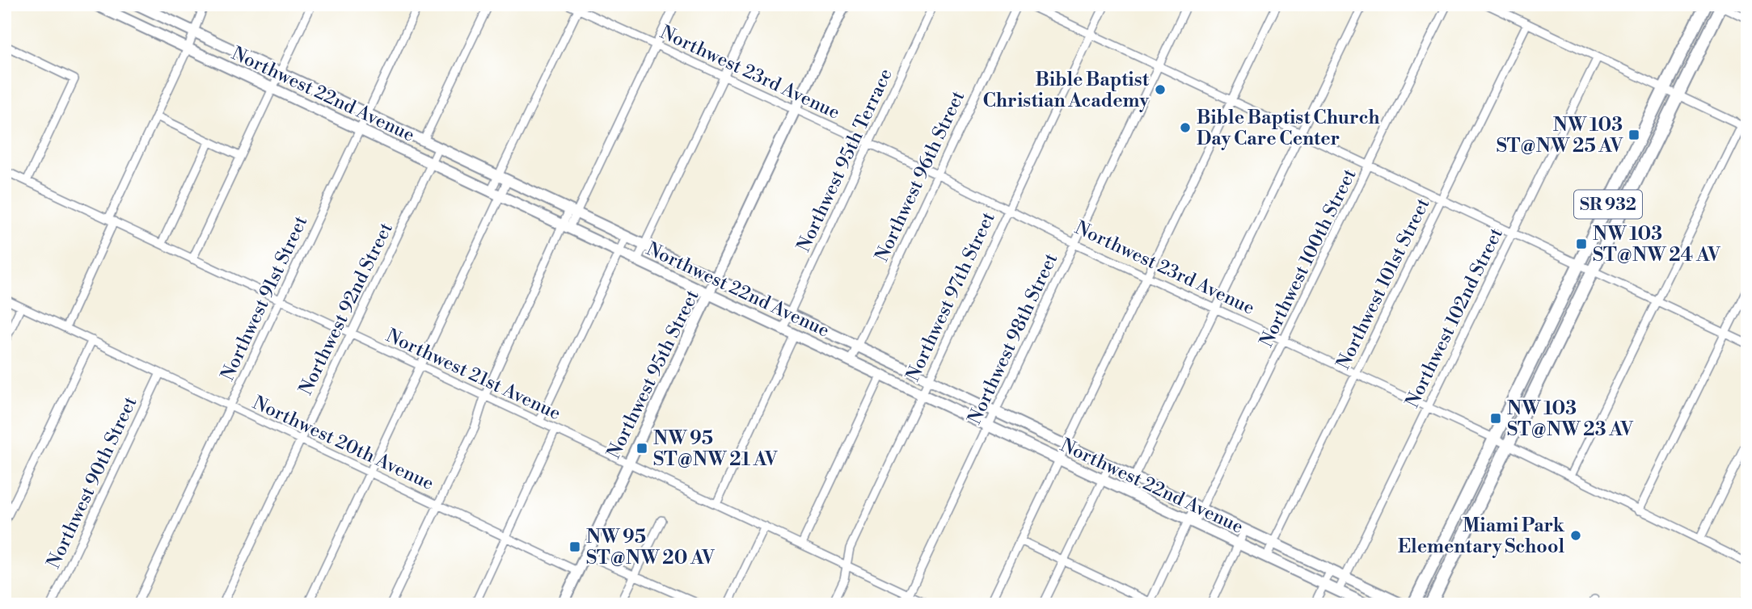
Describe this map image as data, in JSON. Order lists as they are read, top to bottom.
{
  "streets": {
    "main road": ["Northwest 22nd Avenue", "SR 932", "Northwest 95th Street"],
    "street": [
      "Northwest 23rd Avenue",
      "Northwest 95th Terrace",
      "Northwest 96th Street",
      "Northwest 100th Street",
      "Northwest 101st Street",
      "Northwest 97th Street",
      "Northwest 91st Street",
      "Northwest 92nd Street",
      "Northwest 102nd Street",
      "Northwest 98th Street",
      "Northwest 21st Avenue",
      "Northwest 20th Avenue",
      "Northwest 90th Street"
    ]
  },
  "crossings": [
    ["Northwest 23rd Avenue", "Northwest 95th Terrace"],
    ["Northwest 23rd Avenue", "Northwest 96th Street"],
    ["Northwest 23rd Avenue", "SR 932"],
    ["Northwest 23rd Avenue", "Northwest 100th Street"],
    ["Northwest 23rd Avenue", "Northwest 101st Street"],
    ["Northwest 23rd Avenue", "Northwest 97th Street"],
    ["Northwest 23rd Avenue", "Northwest 102nd Street"],
    ["Northwest 23rd Avenue", "Northwest 98th Street"],
    ["Northwest 23rd Avenue", "Northwest 95th Street"],
    ["Northwest 22nd Avenue", "Northwest 95th Terrace"],
    ["Northwest 22nd Avenue", "Northwest 96th Street"],
    ["Northwest 22nd Avenue", "Northwest 100th Street"],
    ["Northwest 22nd Avenue", "Northwest 101st Street"],
    ["Northwest 22nd Avenue", "Northwest 97th Street"],
    ["Northwest 22nd Avenue", "Northwest 91st Street"],
    ["Northwest 22nd Avenue", "Northwest 92nd Street"],
    ["Northwest 22nd Avenue", "Northwest 102nd Street"],
    ["Northwest 22nd Avenue", "Northwest 98th Street"],
    ["Northwest 22nd Avenue", "Northwest 95th Street"],
    ["Northwest 97th Street", "Northwest 21st Avenue"],
    ["Northwest 91st Street", "Northwest 21st Avenue"],
    ["Northwest 91st Street", "Northwest 20th Avenue"],
    ["Northwest 92nd Street", "Northwest 21st Avenue"],
    ["Northwest 92nd Street", "Northwest 20th Avenue"],
    ["Northwest 98th Street", "Northwest 21st Avenue"],
    ["Northwest 21st Avenue", "Northwest 95th Street"],
    ["Northwest 95th Street", "Northwest 20th Avenue"],
    ["Northwest 20th Avenue", "Northwest 90th Street"]
  ],
  "places": {
    "other": ["Bible Baptist Christian Academy", "Bible Baptist Church Day Care Center", "Miami Park Elementary School"],
    "transit": [
      "NW 103 ST@NW 25 AV",
      "NW 103 ST@NW 24 AV",
      "NW 103 ST@NW 23 AV",
      "NW 95 ST@NW 21 AV",
      "NW 95 ST@NW 20 AV"
    ]
  }
}
